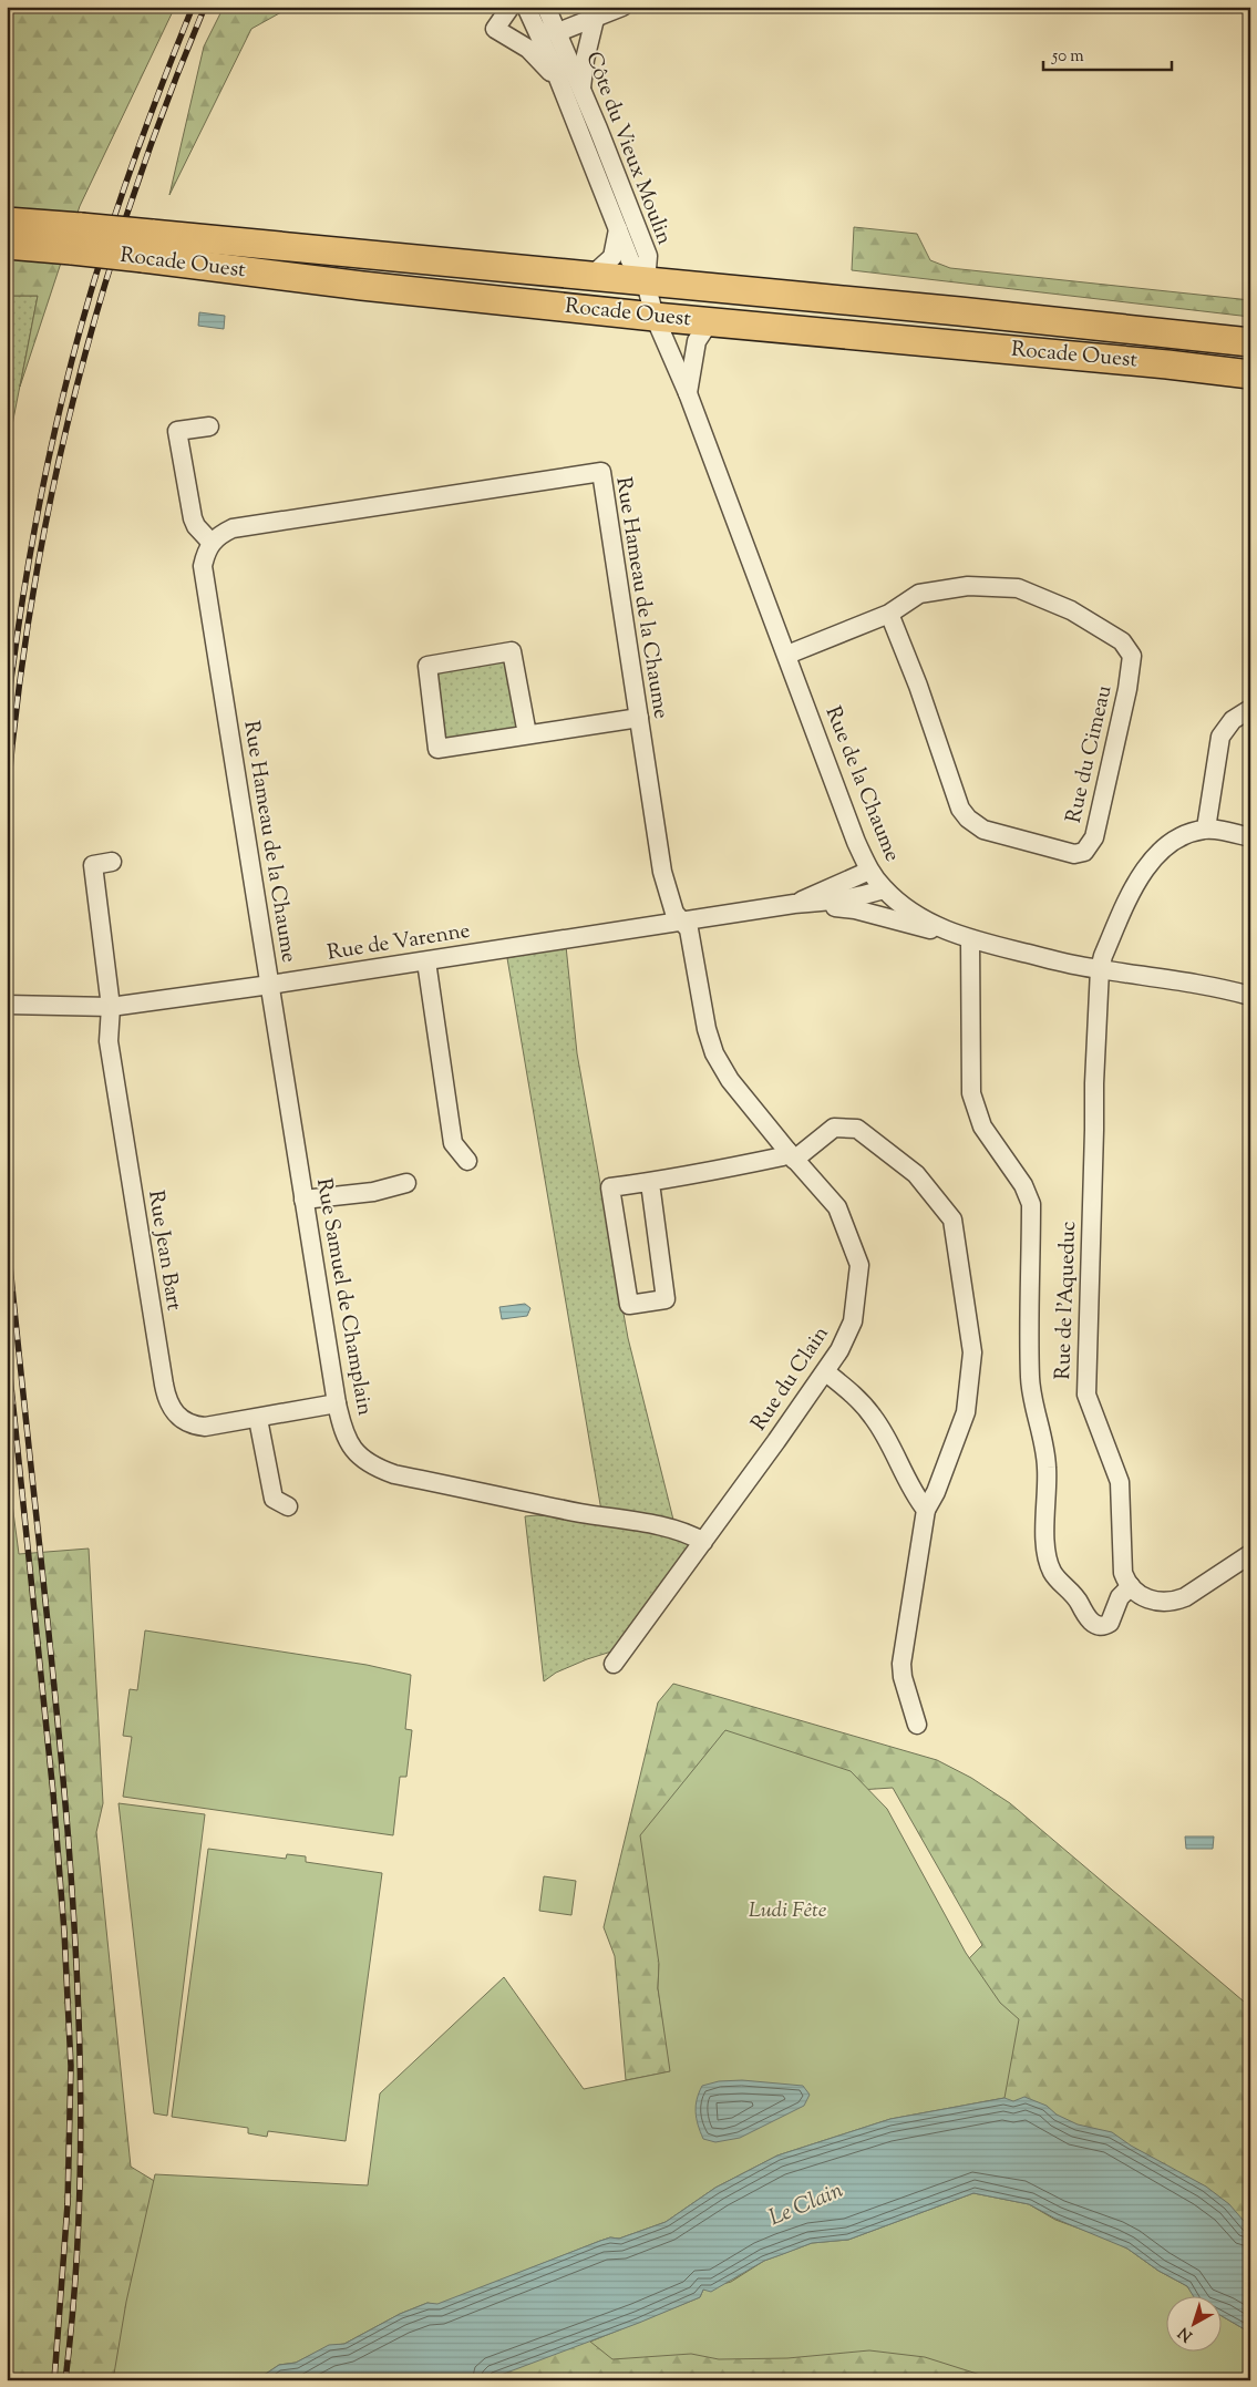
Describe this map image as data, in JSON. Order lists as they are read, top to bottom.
{
  "streets": {
    "main road": ["Rocade Ouest"],
    "street": [
      "Côte du Vieux Moulin",
      "Rue Hameau de la Chaume",
      "Rue du Cimeau",
      "Rue de la Chaume",
      "Rue de Varenne",
      "Rue Jean Bart",
      "Rue Samuel de Champlain",
      "Rue de l'Aqueduc",
      "Rue du Clain"
    ]
  },
  "crossings": [
    ["Côte du Vieux Moulin", "Rocade Ouest"],
    ["Côte du Vieux Moulin", "Rue de la Chaume"],
    ["Rocade Ouest", "Rue de la Chaume"],
    ["Rue Hameau de la Chaume", "Rue de Varenne"],
    ["Rue Hameau de la Chaume", "Rue Samuel de Champlain"],
    ["Rue Hameau de la Chaume", "Rue du Clain"],
    ["Rue du Cimeau", "Rue de la Chaume"],
    ["Rue de la Chaume", "Rue de Varenne"],
    ["Rue de la Chaume", "Rue de l'Aqueduc"],
    ["Rue de Varenne", "Rue Jean Bart"],
    ["Rue de Varenne", "Rue Samuel de Champlain"],
    ["Rue de Varenne", "Rue du Clain"],
    ["Rue Jean Bart", "Rue Samuel de Champlain"],
    ["Rue Samuel de Champlain", "Rue du Clain"]
  ],
  "water": ["Le Clain"],
  "parks": ["Ludi Fête"],
  "scale_bar": "50 m",
  "north": "bottom left"
}
